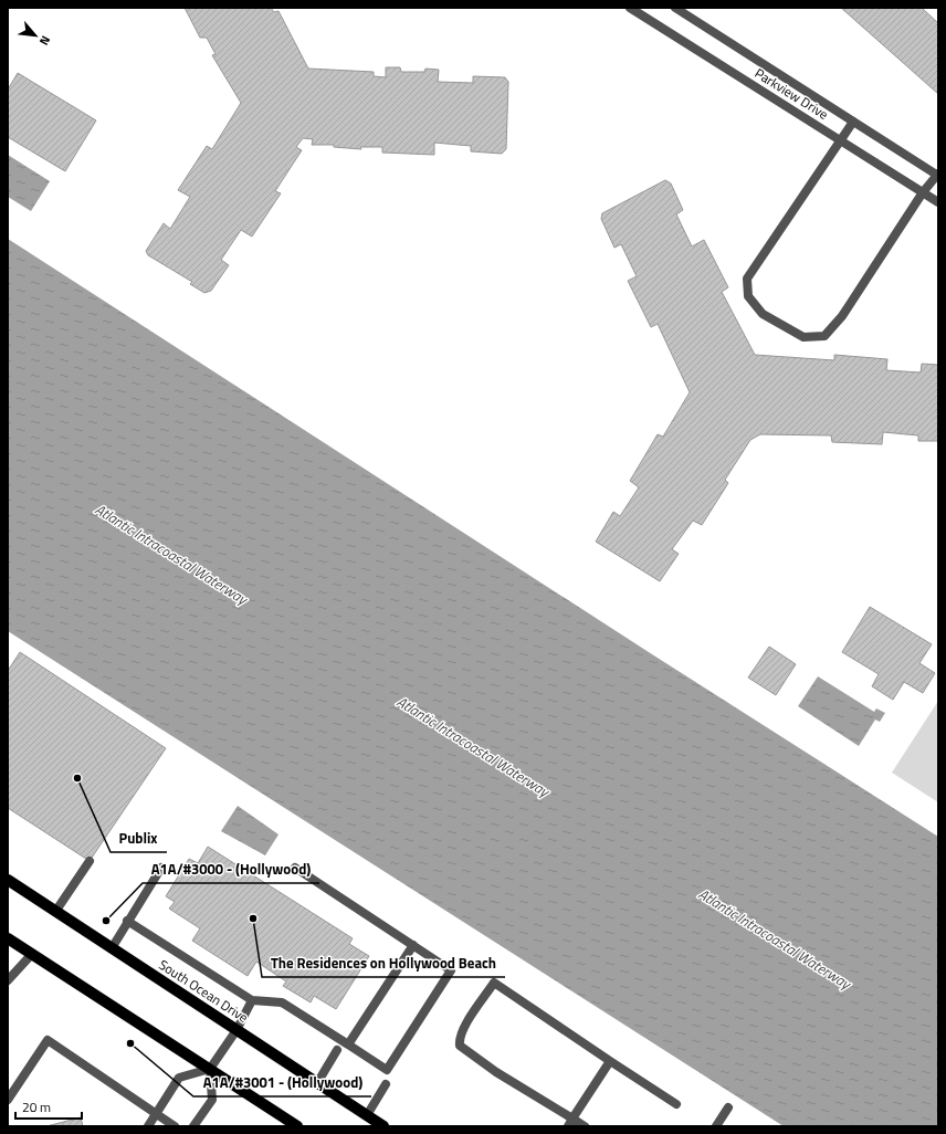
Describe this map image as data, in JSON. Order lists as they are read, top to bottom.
{
  "streets": {
    "main road": ["South Ocean Drive"],
    "street": ["Parkview Drive"]
  },
  "water": ["Atlantic Intracoastal Waterway"],
  "places": [
    "Publix",
    "The Residences on Hollywood Beach",
    "A1A/#3000 - (Hollywood)",
    "A1A/#3001 - (Hollywood)"
  ],
  "scale_bar": "20 m",
  "north": "bottom right"
}
